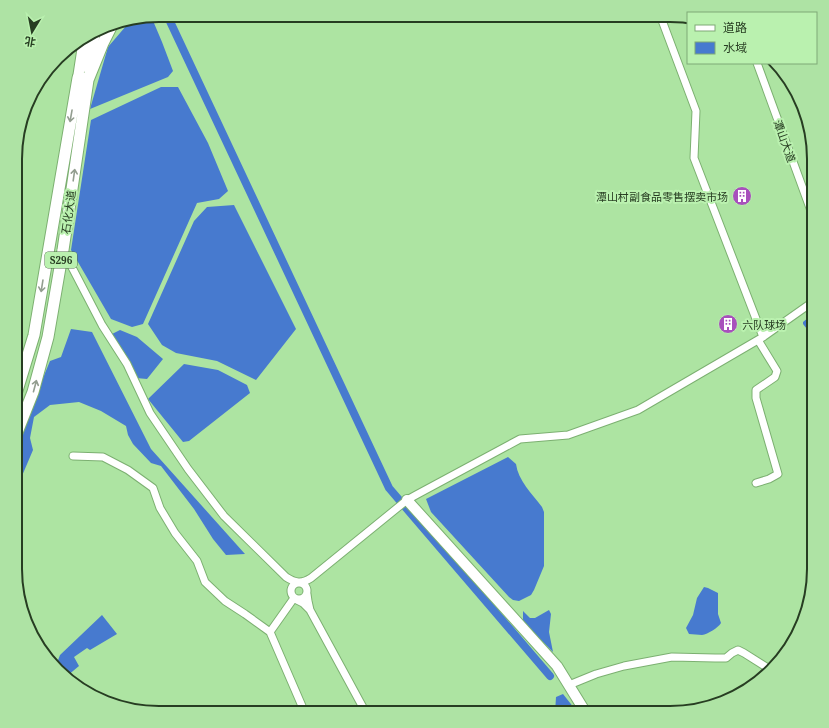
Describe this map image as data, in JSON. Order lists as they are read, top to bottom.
{
  "streets": {
    "main road": ["石化大道", "S296"],
    "street": ["潭山大道"]
  },
  "crossings": [
    ["石化大道", "S296"]
  ],
  "places": {
    "building": ["潭山村副食品零售摆卖市场", "六队球场"]
  },
  "legend": ["道路", "水域"],
  "north": "bottom"
}
